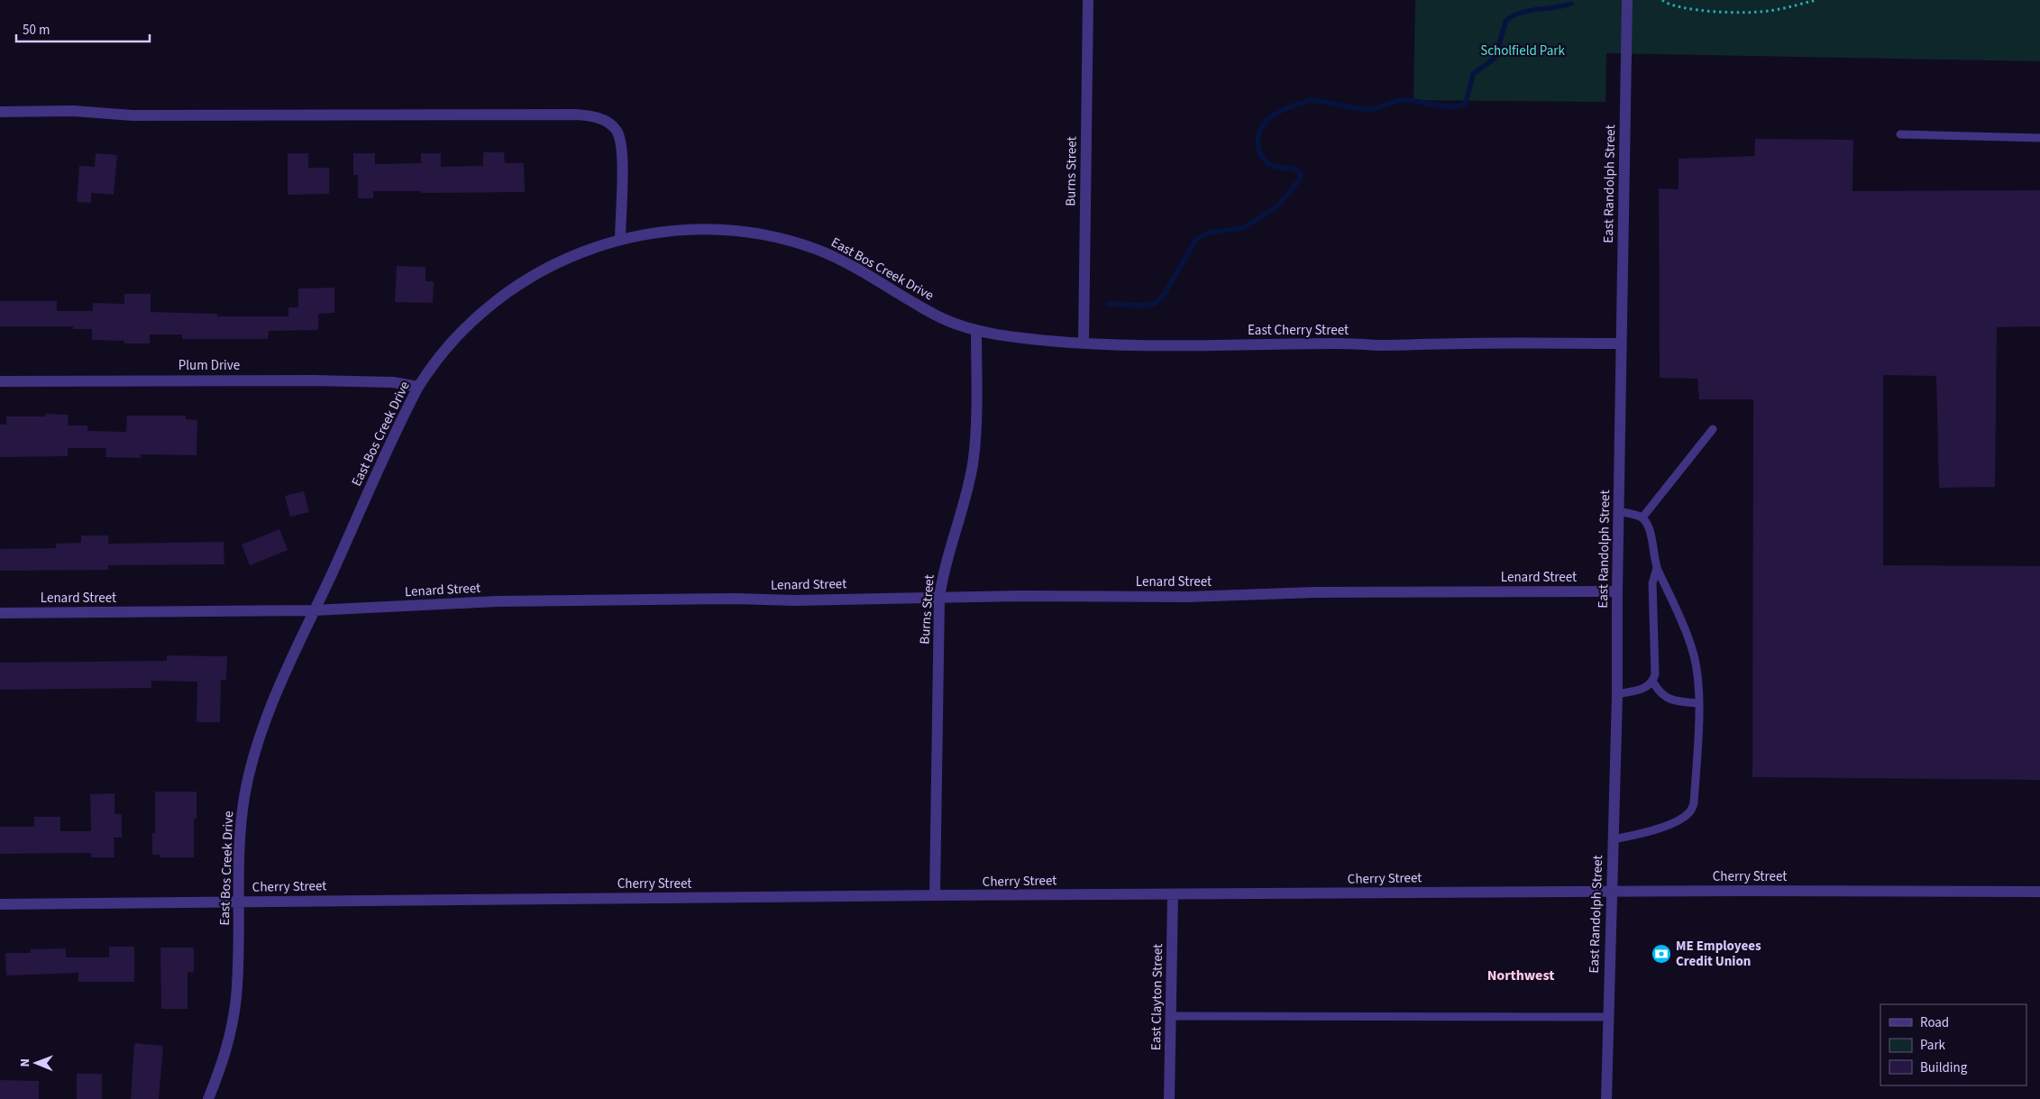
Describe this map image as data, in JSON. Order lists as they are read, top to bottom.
{
  "streets": {
    "street": [
      "Burns Street",
      "East Randolph Street",
      "East Bos Creek Drive",
      "East Cherry Street",
      "Plum Drive",
      "Lenard Street",
      "Cherry Street",
      "East Clayton Street"
    ]
  },
  "crossings": [
    ["Burns Street", "East Bos Creek Drive"],
    ["Burns Street", "East Cherry Street"],
    ["Burns Street", "Lenard Street"],
    ["Burns Street", "Cherry Street"],
    ["East Randolph Street", "East Cherry Street"],
    ["East Randolph Street", "Lenard Street"],
    ["East Randolph Street", "Cherry Street"],
    ["East Bos Creek Drive", "East Cherry Street"],
    ["East Bos Creek Drive", "Plum Drive"],
    ["East Bos Creek Drive", "Lenard Street"],
    ["East Bos Creek Drive", "Cherry Street"],
    ["Cherry Street", "East Clayton Street"]
  ],
  "districts": ["Northwest"],
  "parks": ["Scholfield Park"],
  "places": {
    "bank": ["ME Employees Credit Union"]
  },
  "legend": ["Road", "Park", "Building"],
  "scale_bar": "50 m",
  "north": "left"
}
